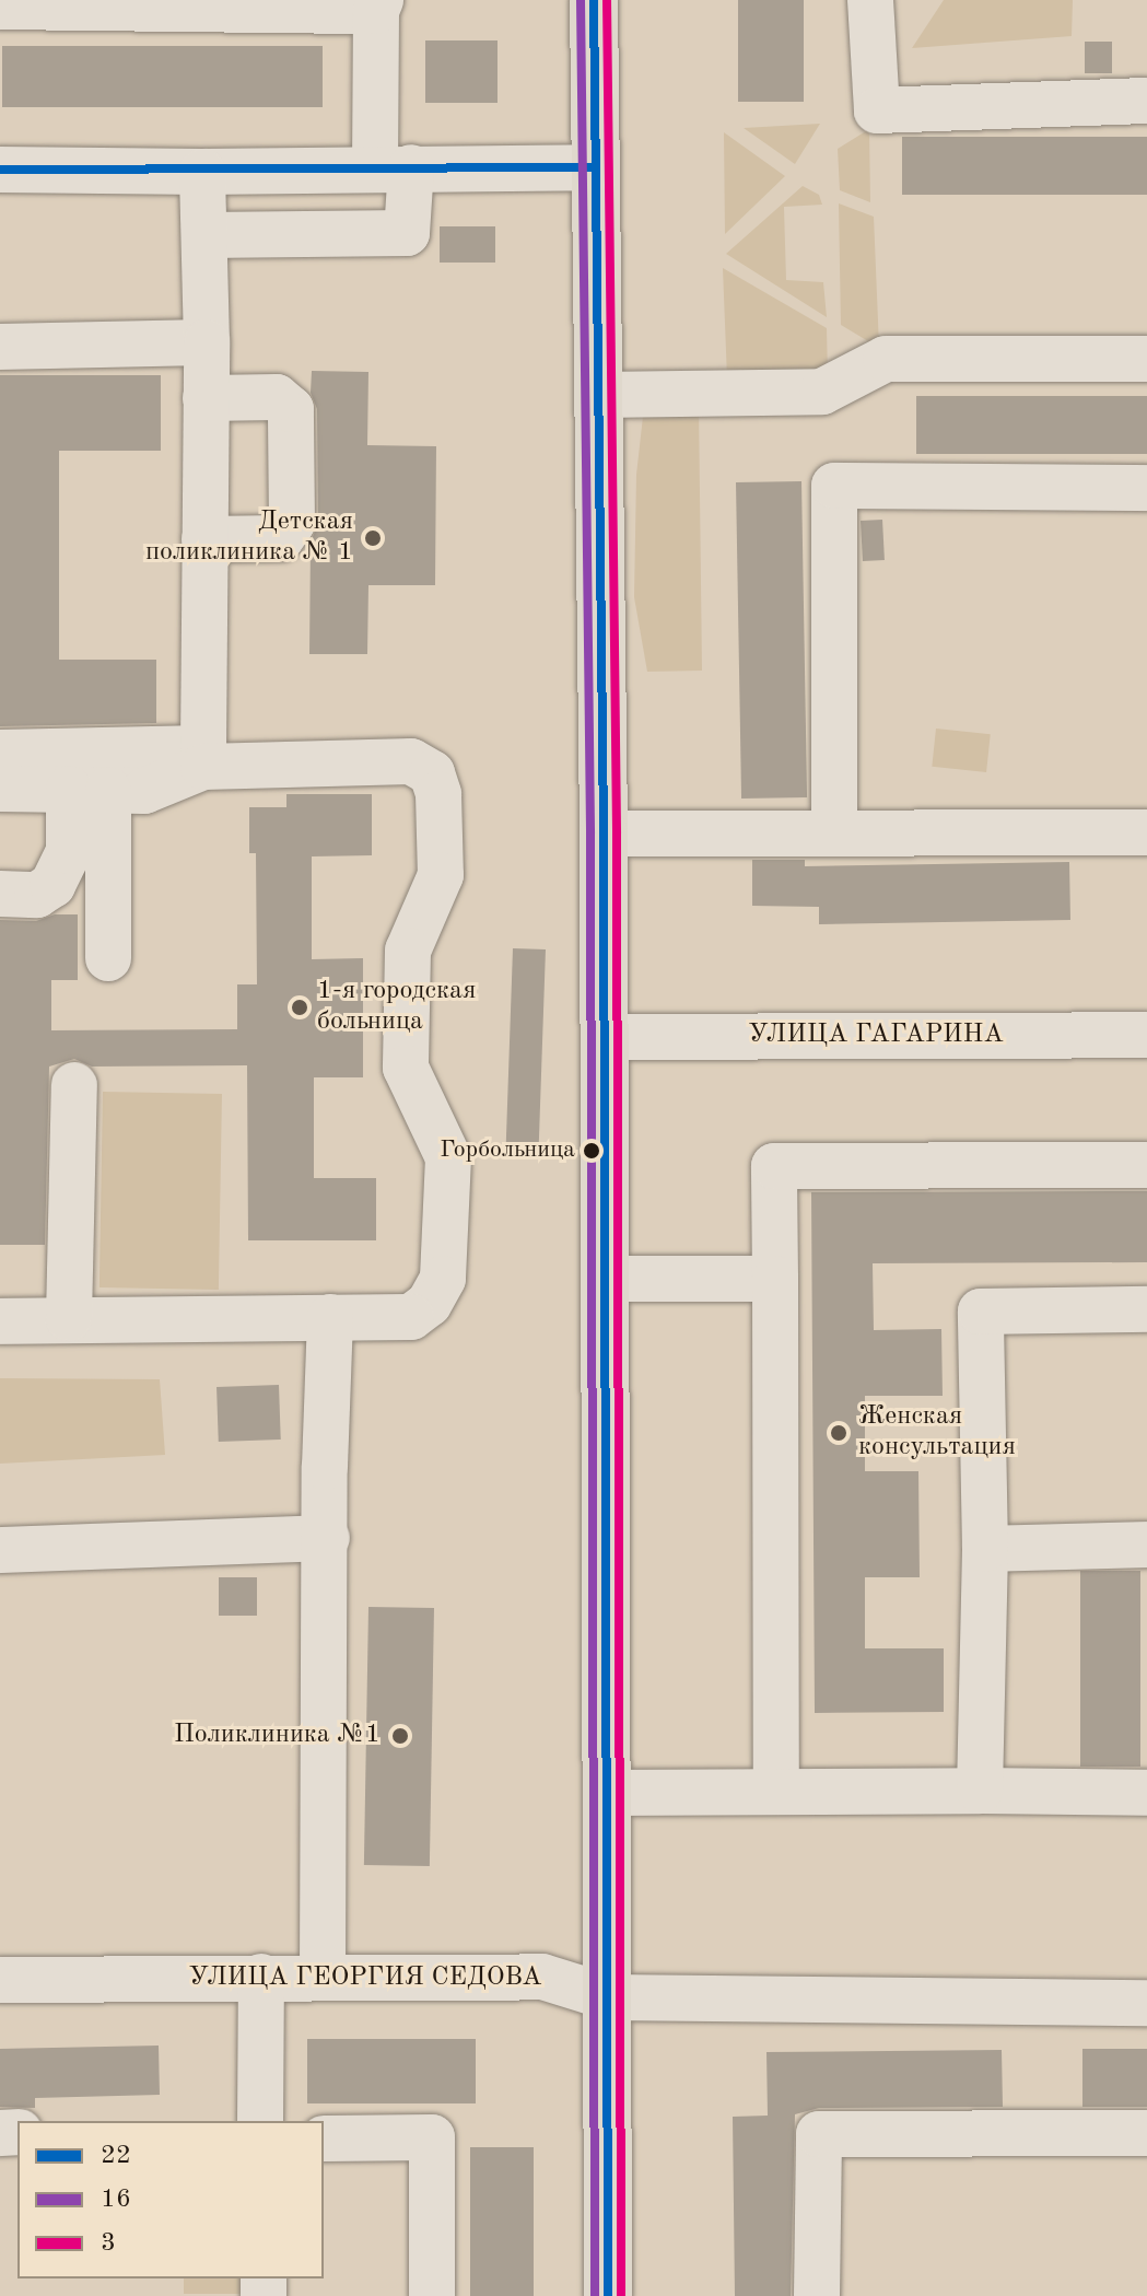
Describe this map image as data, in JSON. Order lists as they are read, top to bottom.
{
  "streets": {
    "street": ["УЛИЦА ГАГАРИНА", "УЛИЦА ГЕОРГИЯ СЕДОВА"]
  },
  "places": [
    "Детская поликлиника № 1",
    "1-я городская больница",
    "Горбольница",
    "Женская консультация",
    "Поликлиника №1"
  ],
  "lines": ["transit line 22", "transit line 16", "transit line 3"],
  "legend": ["22", "16", "3"]
}
